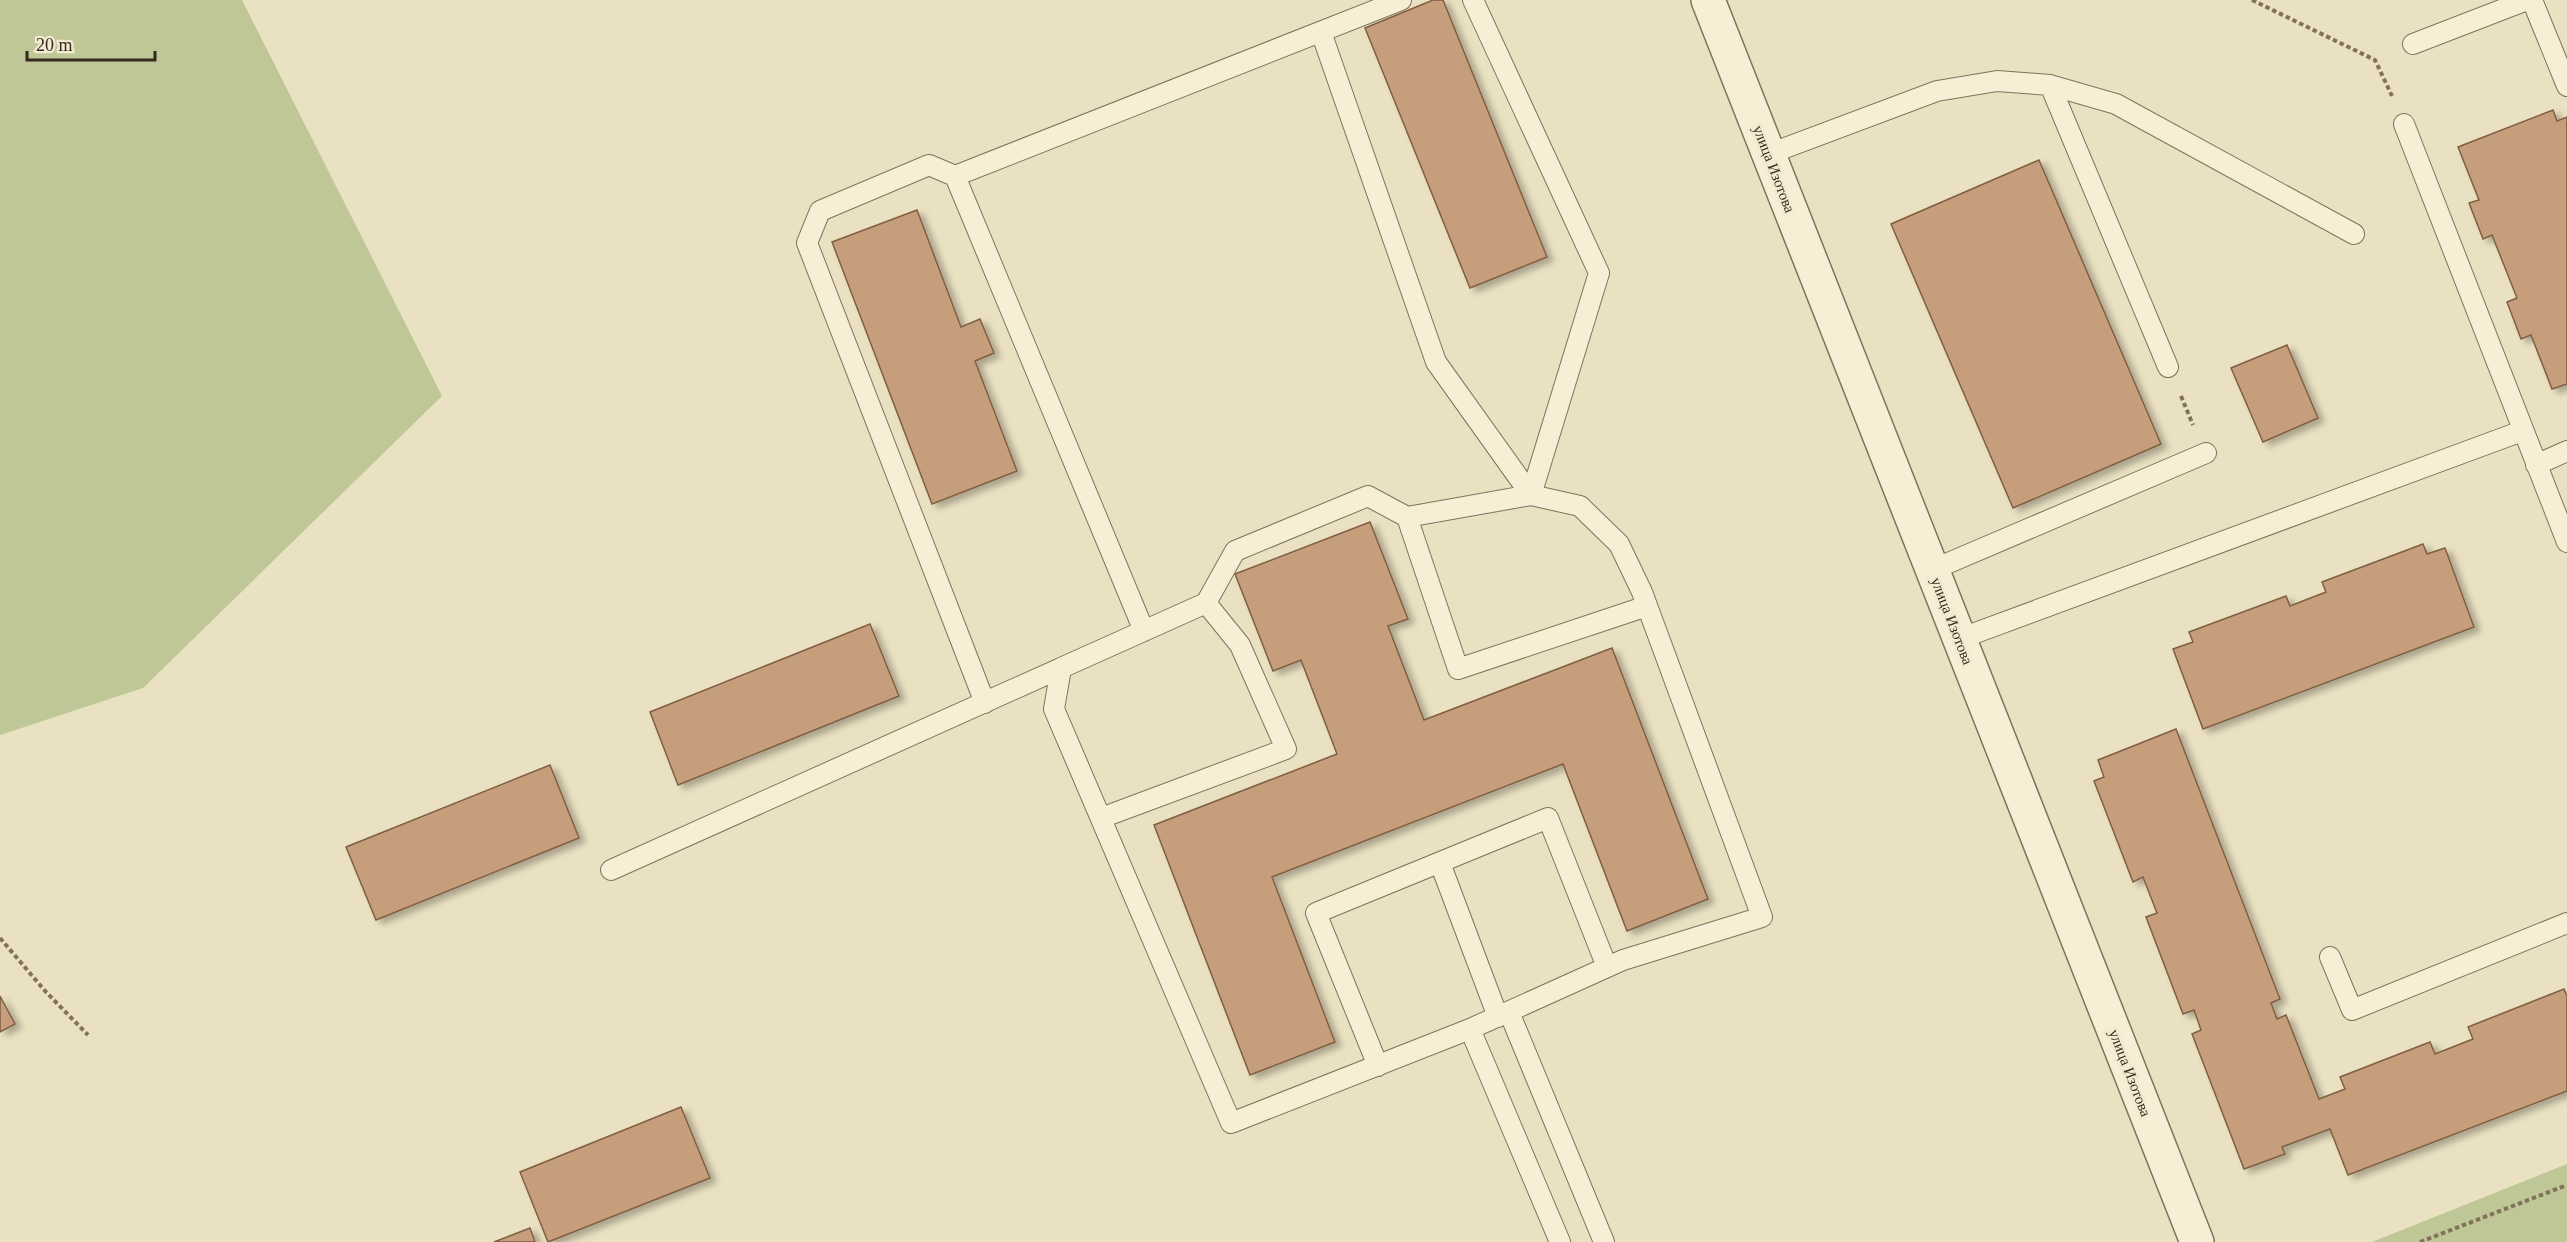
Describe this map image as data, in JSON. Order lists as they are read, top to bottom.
{
  "streets": {
    "street": ["улица Изотова"]
  },
  "scale_bar": "20 m"
}
